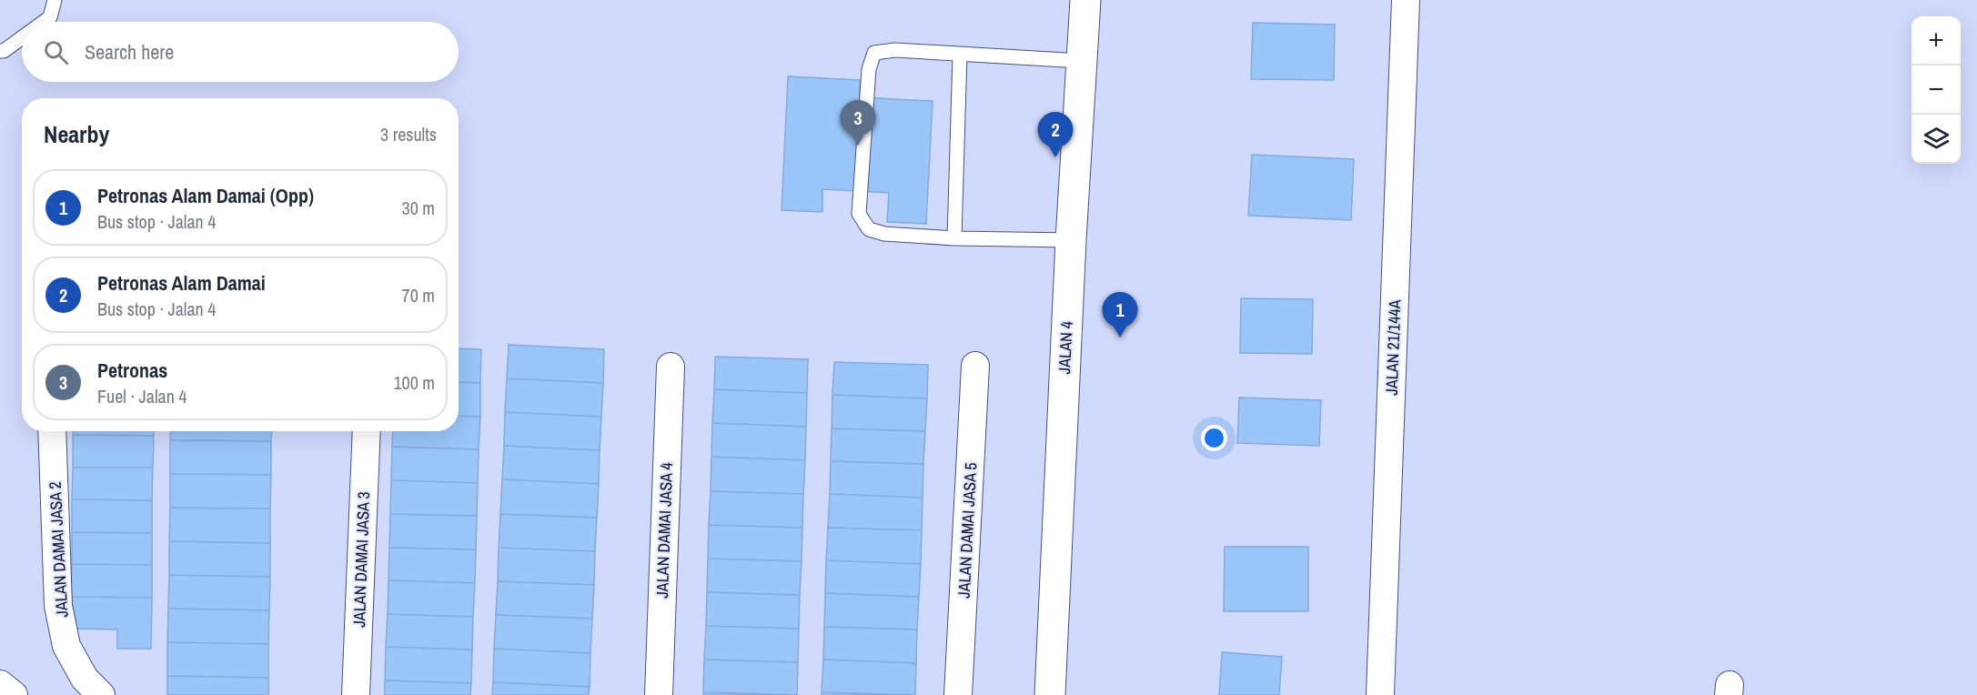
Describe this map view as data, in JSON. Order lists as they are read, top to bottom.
{
  "streets": {
    "street": [
      "JALAN 4",
      "JALAN 21/144A",
      "JALAN DAMAI JASA 4",
      "JALAN DAMAI JASA 5",
      "JALAN DAMAI JASA 2",
      "JALAN DAMAI JASA 3"
    ]
  },
  "page": {
    "map_buttons": ["+", "−"],
    "search": "Search here",
    "heading": ["Nearby", "3 results"],
    "pins": ["3", "2", "1"],
    "list": [
      {
        "mark": "1",
        "name": "Petronas Alam Damai (Opp)",
        "note": "Bus stop · Jalan 4",
        "value": "30 m"
      },
      {
        "mark": "2",
        "name": "Petronas Alam Damai",
        "note": "Bus stop · Jalan 4",
        "value": "70 m"
      },
      {
        "mark": "3",
        "name": "Petronas",
        "note": "Fuel · Jalan 4",
        "value": "100 m"
      }
    ]
  }
}
